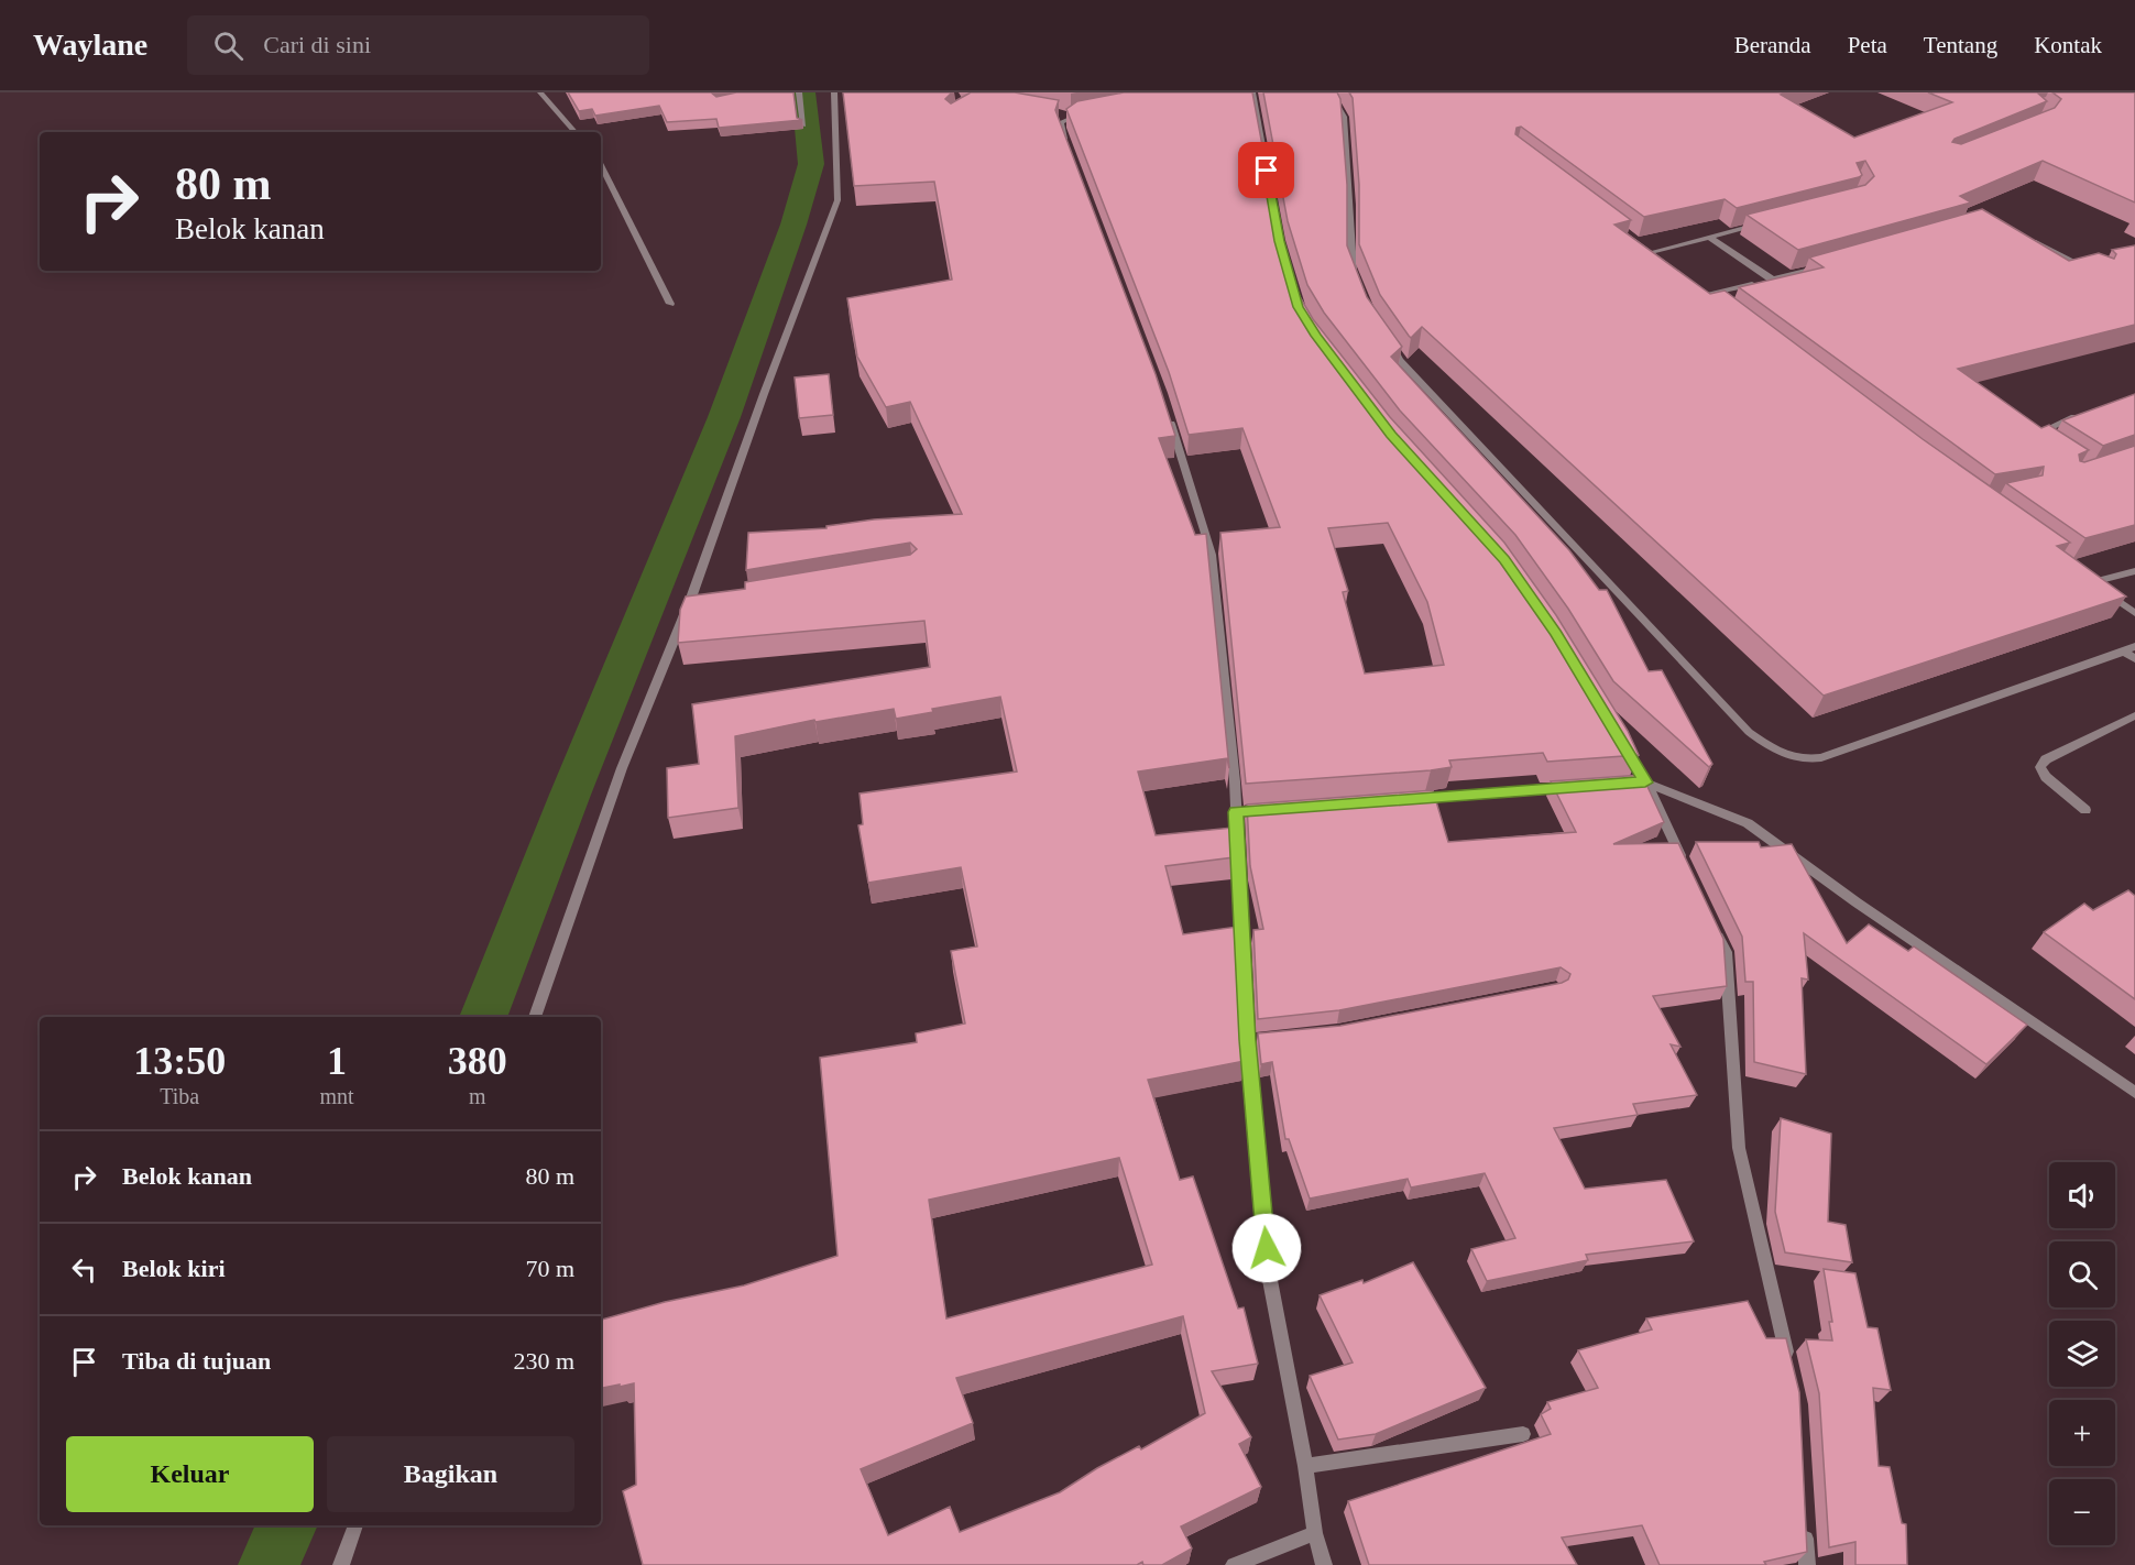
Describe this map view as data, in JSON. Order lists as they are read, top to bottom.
{
  "page": {
    "header": "Waylane",
    "search": "Cari di sini",
    "nav": [
      "Beranda",
      "Peta",
      "Tentang",
      "Kontak"
    ],
    "turn": ["80 m", "Belok kanan"],
    "eta": [
      "13:50",
      "Tiba",
      "1",
      "mnt",
      "380",
      "m"
    ],
    "list": [
      {
        "name": "Belok kanan",
        "value": "80 m"
      },
      {
        "name": "Belok kiri",
        "value": "70 m"
      },
      {
        "name": "Tiba di tujuan",
        "value": "230 m"
      }
    ],
    "map_buttons": ["+", "−"],
    "buttons": ["Keluar", "Bagikan"]
  }
}
